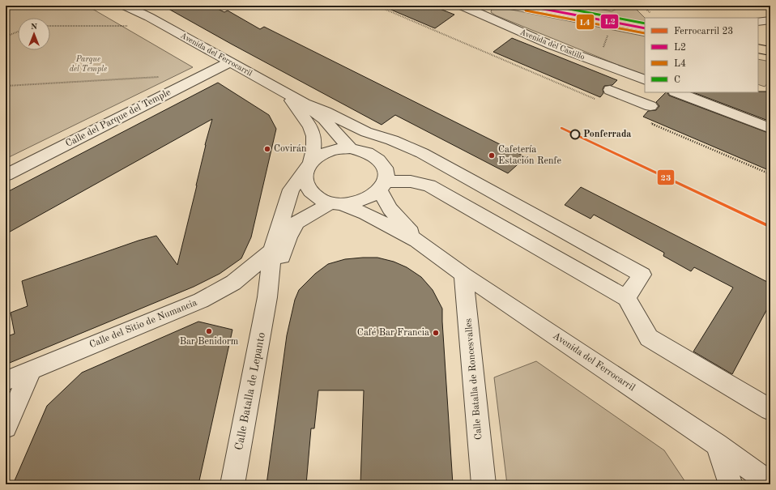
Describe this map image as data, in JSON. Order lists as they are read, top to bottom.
{
  "streets": {
    "street": [
      "Avenida del Castillo",
      "Avenida del Ferrocarril",
      "Calle del Parque del Temple",
      "Calle del Sitio de Numancia",
      "Calle Batalla de Roncesvalles",
      "Calle Batalla de Lepanto"
    ]
  },
  "crossings": [
    ["Avenida del Ferrocarril", "Calle del Parque del Temple"],
    ["Avenida del Ferrocarril", "Calle Batalla de Roncesvalles"],
    ["Avenida del Ferrocarril", "Calle Batalla de Lepanto"],
    ["Calle del Sitio de Numancia", "Calle Batalla de Lepanto"]
  ],
  "parks": ["Parque del Temple"],
  "places": [
    "Ponferrada",
    "Covirán",
    "Cafetería Estación Renfe",
    "Bar Benidorm",
    "Café Bar Francia"
  ],
  "lines": [
    "transit line L2",
    "transit line C",
    "transit line L4",
    "rail line 23"
  ],
  "legend": [
    "Ferrocarril 23",
    "L2",
    "L4",
    "C"
  ],
  "north": "top"
}
